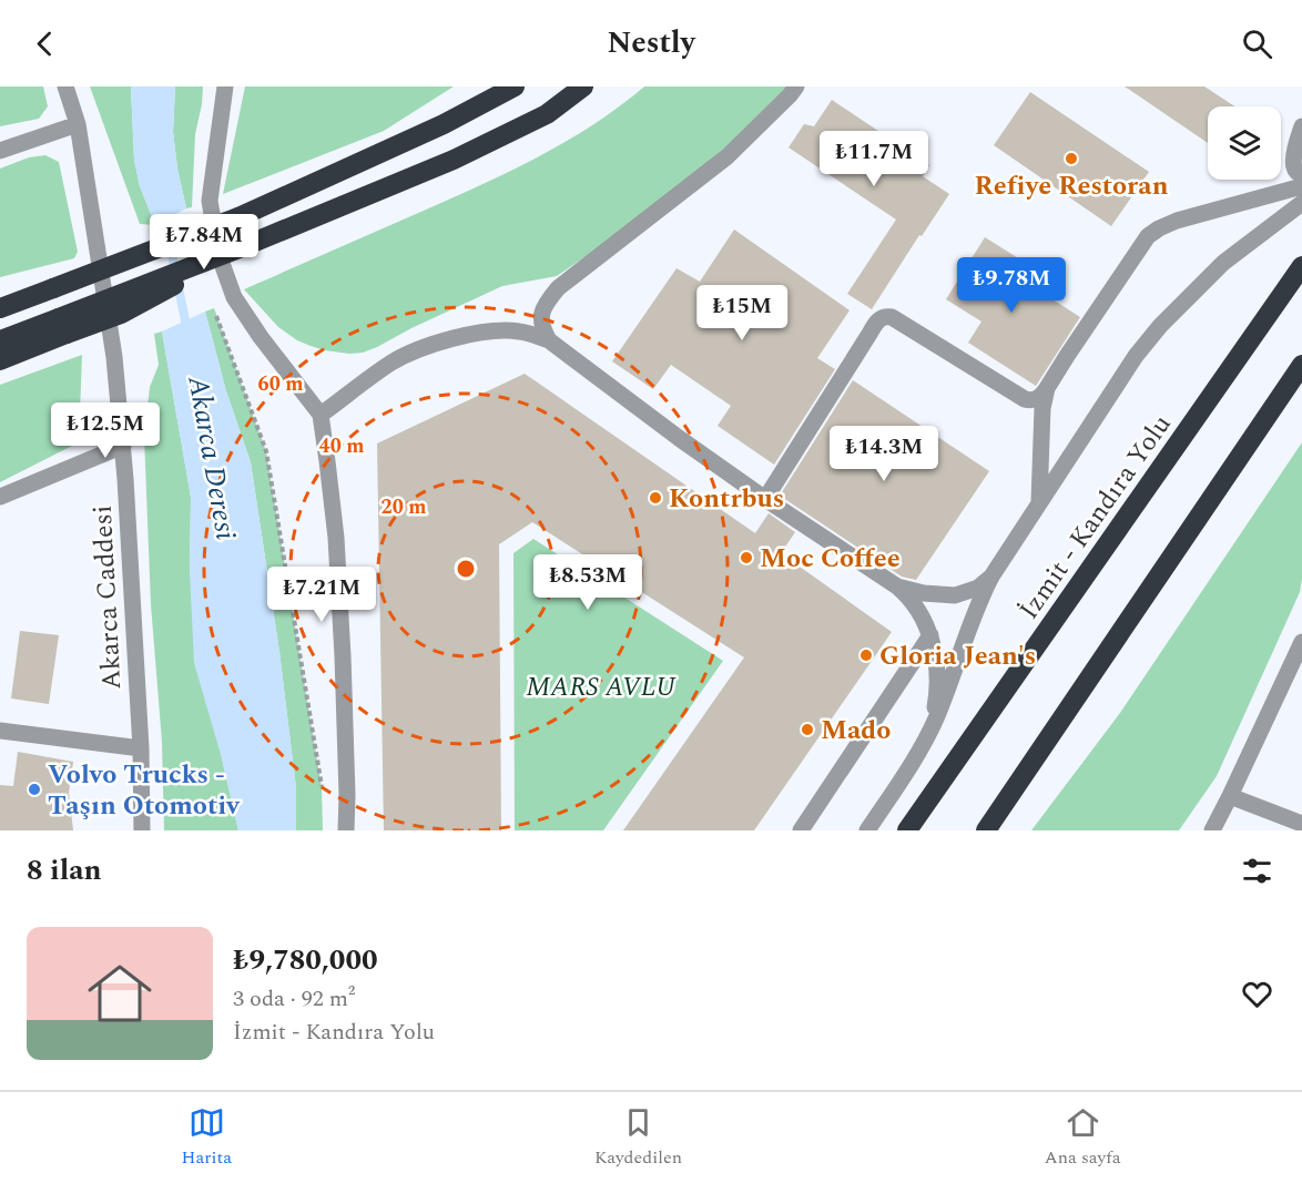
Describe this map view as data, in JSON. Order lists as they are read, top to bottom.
{
  "streets": {
    "highway": ["İzmit - Kandıra Yolu"],
    "street": ["Akarca Caddesi"]
  },
  "water": ["Akarca Deresi"],
  "parks": ["MARS AVLU"],
  "places": [
    "Refiye Restoran",
    "Kontrbus",
    "Moc Coffee",
    "Gloria Jean's",
    "Mado",
    "Volvo Trucks - Taşın Otomotiv"
  ],
  "page": {
    "header": "Nestly",
    "price": [
      "₺11.7M",
      "₺7.84M",
      "₺9.78M",
      "₺15M",
      "₺12.5M",
      "₺14.3M",
      "₺8.53M",
      "₺7.21M"
    ],
    "heading": "8 ilan",
    "list": [
      {
        "name": "₺9,780,000",
        "note": "3 oda · 92 m² · İzmit - Kandıra Yolu"
      }
    ],
    "tabs": ["Harita", "Kaydedilen", "Ana sayfa"]
  },
  "rings": ["60 m", "40 m", "20 m"]
}
